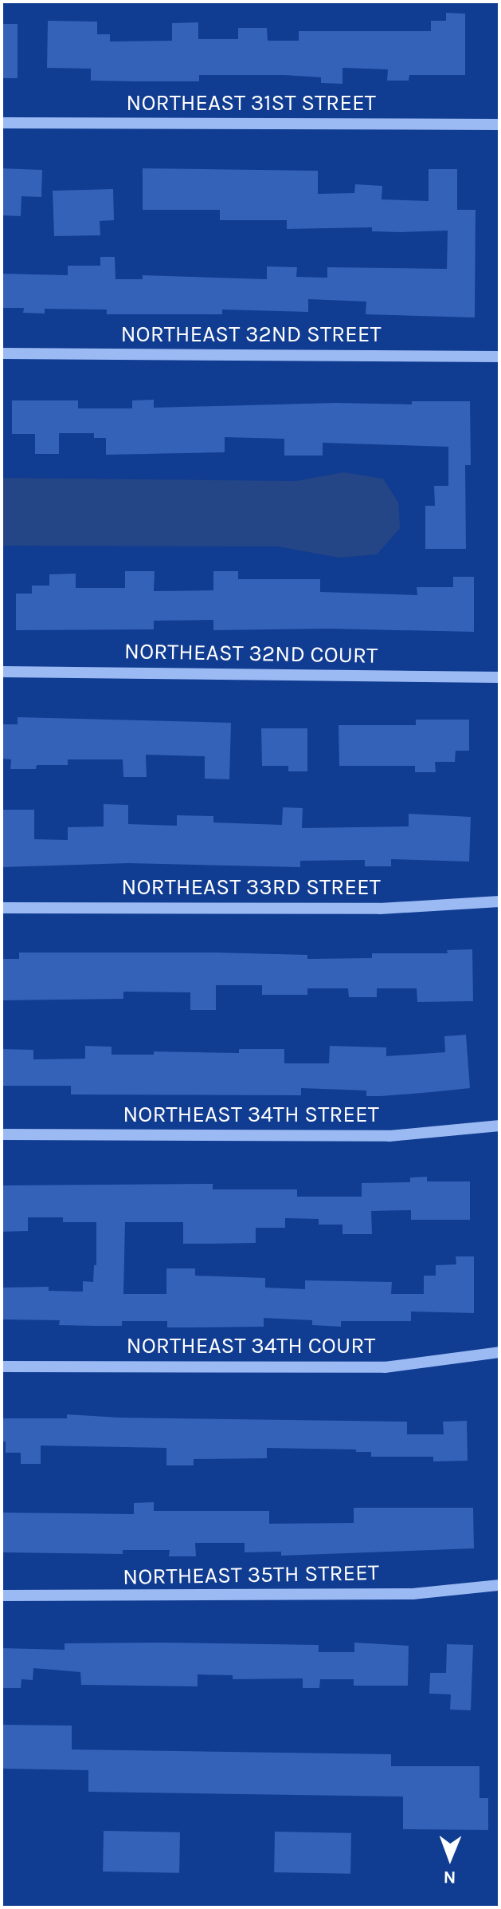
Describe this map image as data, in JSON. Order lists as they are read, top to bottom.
{
  "streets": {
    "street": [
      "NORTHEAST 31ST STREET",
      "NORTHEAST 32ND STREET",
      "NORTHEAST 32ND COURT",
      "NORTHEAST 33RD STREET",
      "NORTHEAST 34TH STREET",
      "NORTHEAST 34TH COURT",
      "NORTHEAST 35TH STREET"
    ]
  },
  "north": "bottom"
}
